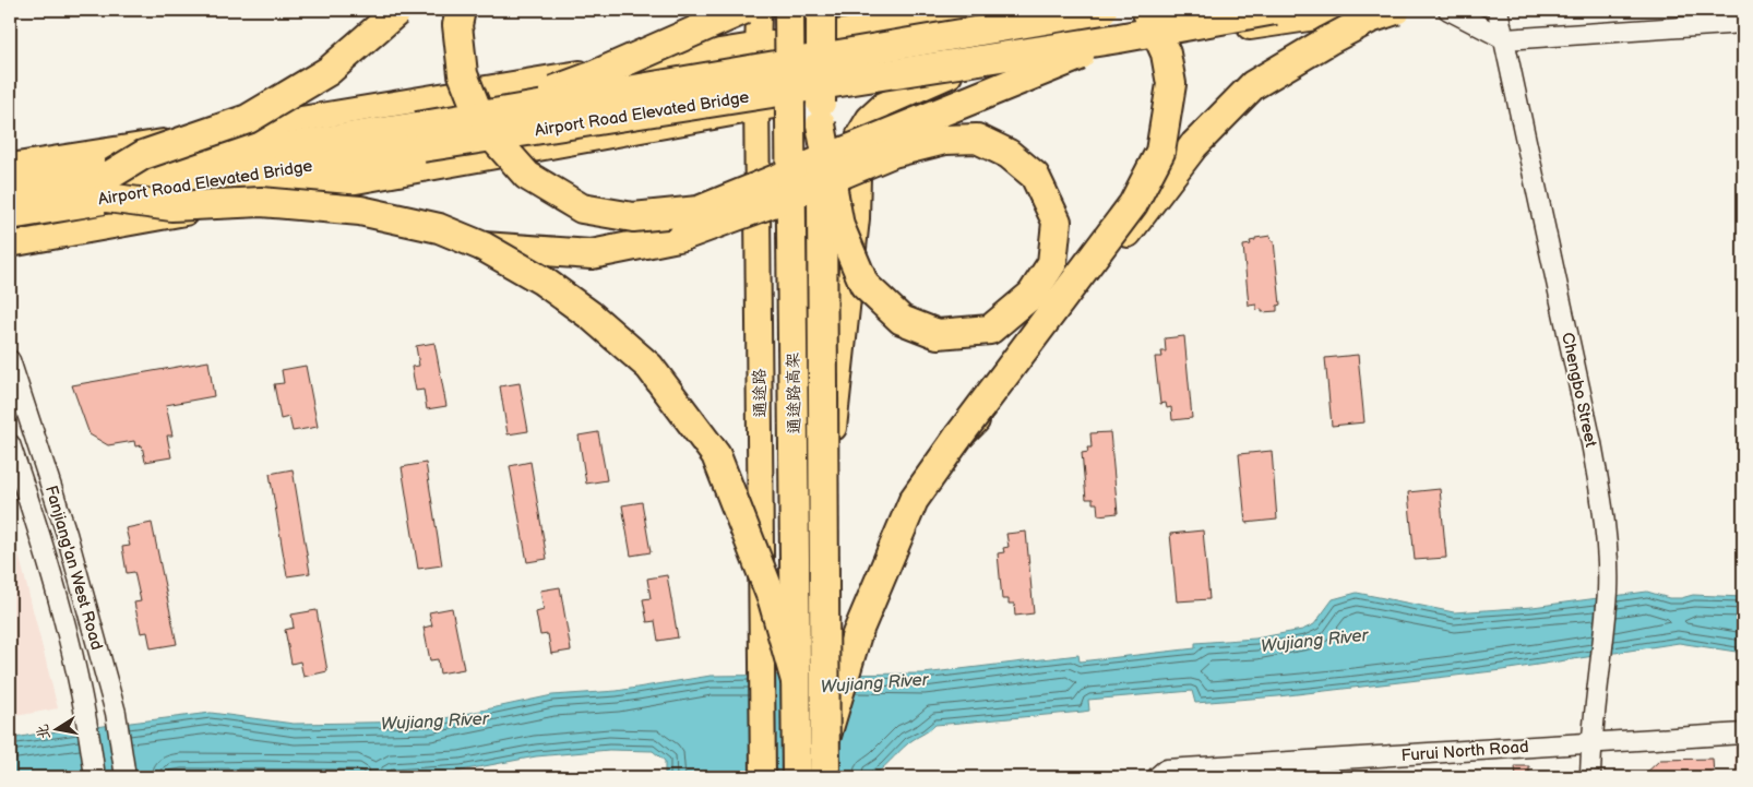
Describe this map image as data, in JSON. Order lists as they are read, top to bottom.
{
  "streets": {
    "highway": ["Airport Road Elevated Bridge", "通途路高架"],
    "main road": ["通途路"],
    "street": ["Chengbo Street", "Fanjiang'an West Road", "Furui North Road"]
  },
  "crossings": [
    ["Chengbo Street", "Furui North Road"]
  ],
  "water": ["Wujiang River"],
  "north": "left"
}
